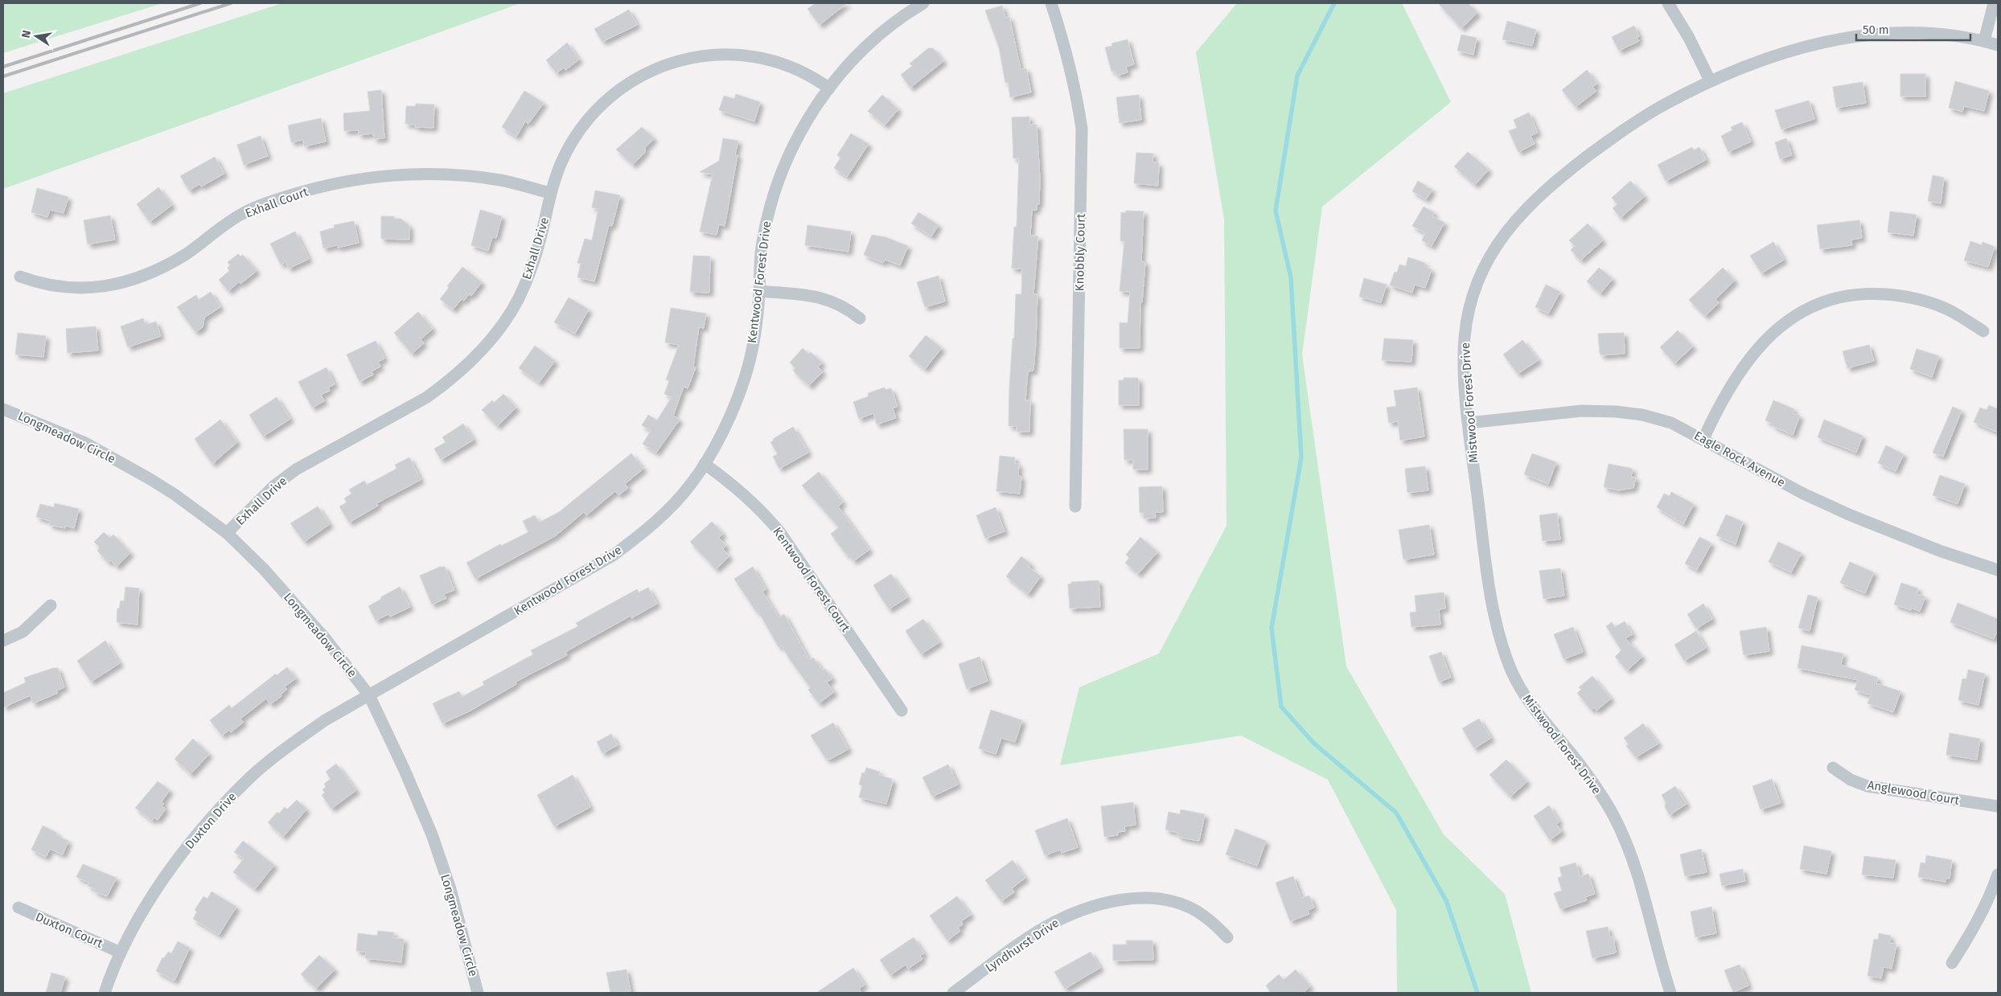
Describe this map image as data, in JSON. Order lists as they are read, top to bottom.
{
  "streets": {
    "street": [
      "Exhall Court",
      "Exhall Drive",
      "Knobbly Court",
      "Kentwood Forest Drive",
      "Mistwood Forest Drive",
      "Longmeadow Circle",
      "Eagle Rock Avenue",
      "Kentwood Forest Court",
      "Anglewood Court",
      "Duxton Drive",
      "Duxton Court",
      "Lyndhurst Drive"
    ]
  },
  "crossings": [
    ["Exhall Court", "Exhall Drive"],
    ["Exhall Drive", "Kentwood Forest Drive"],
    ["Exhall Drive", "Longmeadow Circle"],
    ["Kentwood Forest Drive", "Longmeadow Circle"],
    ["Kentwood Forest Drive", "Kentwood Forest Court"],
    ["Kentwood Forest Drive", "Duxton Drive"],
    ["Mistwood Forest Drive", "Eagle Rock Avenue"],
    ["Longmeadow Circle", "Duxton Drive"],
    ["Duxton Drive", "Duxton Court"]
  ],
  "scale_bar": "50 m",
  "north": "left"
}
